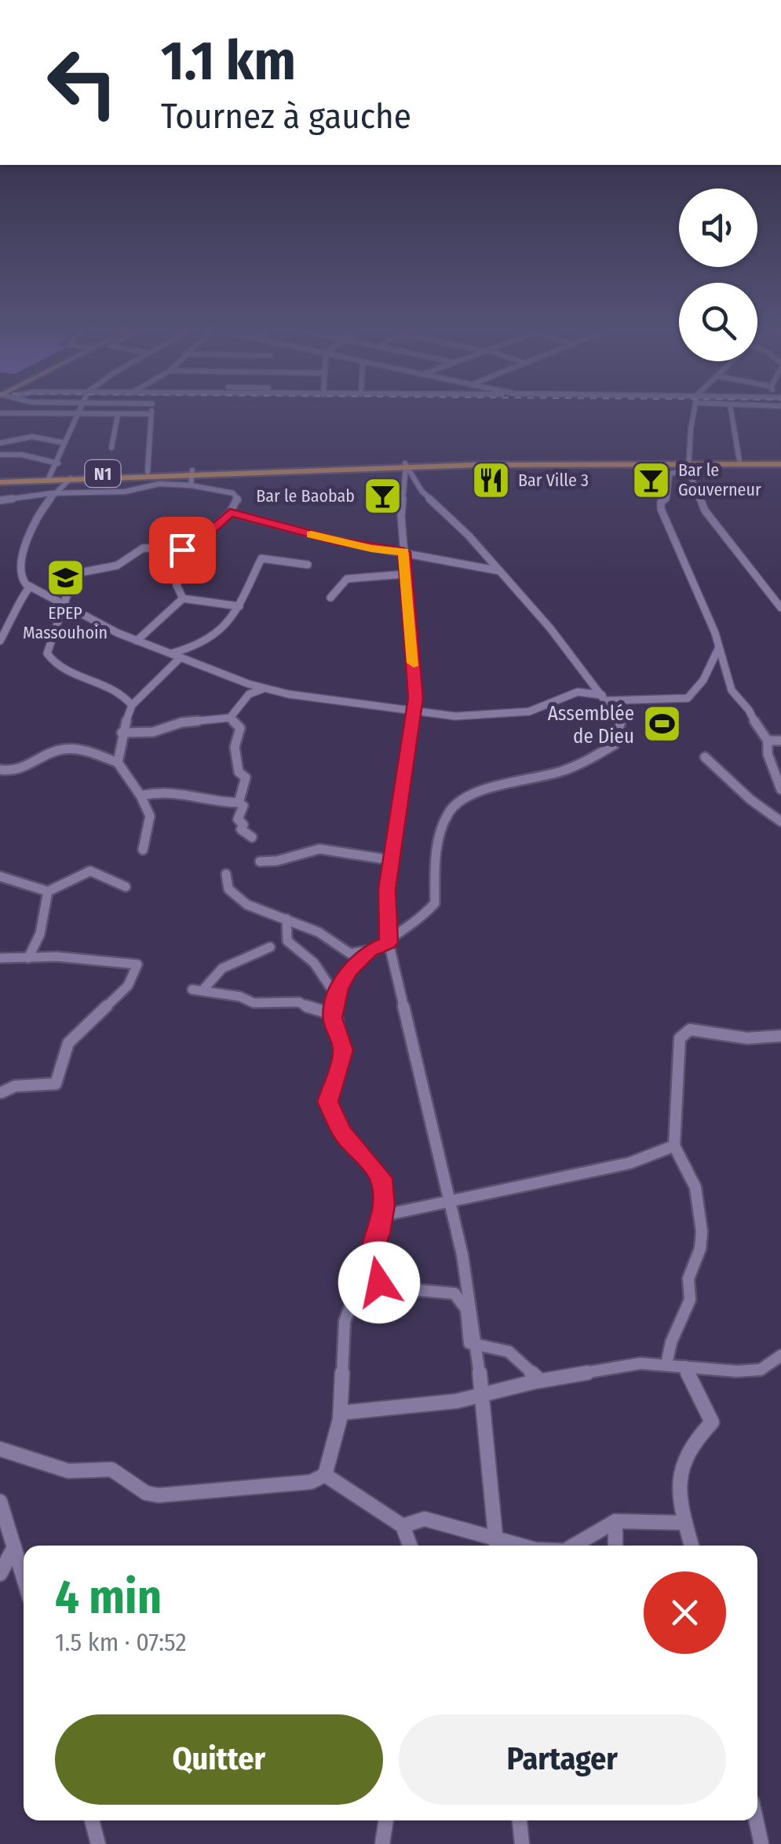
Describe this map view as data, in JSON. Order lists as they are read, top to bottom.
{
  "streets": {
    "highway": ["N1"]
  },
  "places": {
    "restaurant": ["Bar Ville 3"],
    "bar": ["Bar le Gouverneur", "Bar le Baobab"],
    "school or university": ["EPEP Massouhoin"],
    "sports": ["Assemblée de Dieu"]
  },
  "page": {
    "turn": ["1.1 km", "Tournez à gauche"],
    "heading": ["4 min", "1.5 km · 07:52"],
    "buttons": ["Quitter", "Partager"]
  }
}
